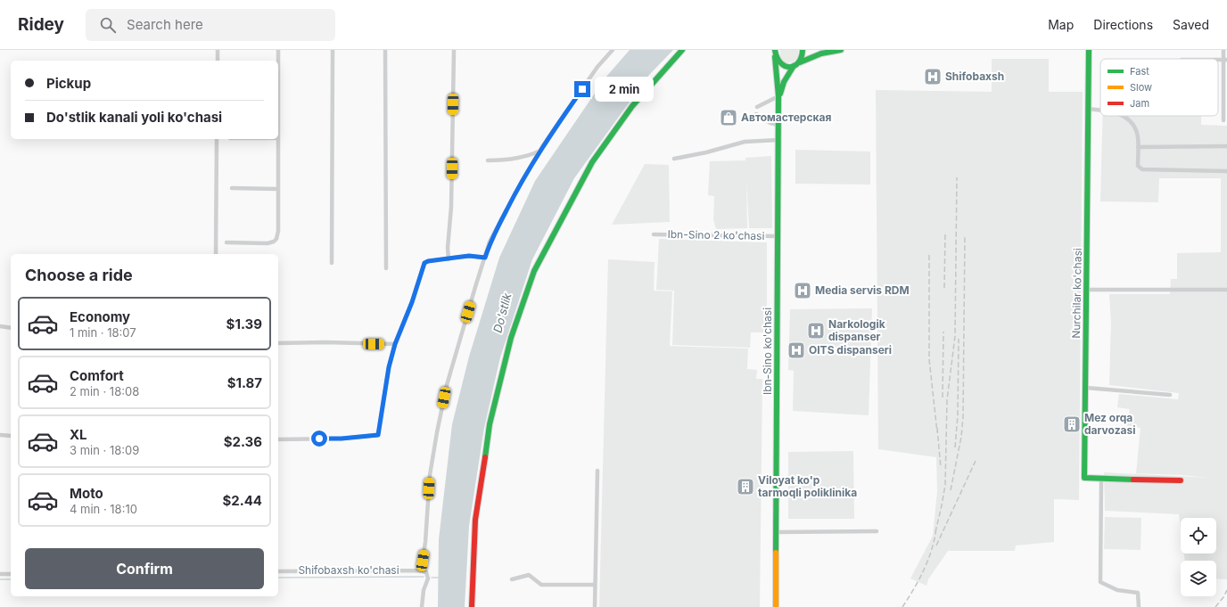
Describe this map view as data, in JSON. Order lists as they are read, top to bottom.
{
  "streets": {
    "street": [
      "Ibn-Sino 2 ko'chasi",
      "Nurchilar ko'chasi",
      "Ibn-Sino ko'chasi",
      "Shifobaxsh ko'chasi"
    ]
  },
  "crossings": [
    ["Ibn-Sino 2 ko'chasi", "Ibn-Sino ko'chasi"]
  ],
  "water": ["Do'stlik"],
  "places": {
    "hospital": [
      "Shifobaxsh",
      "Media servis RDM",
      "Narkologik dispanser",
      "OITS dispanseri"
    ],
    "shop": ["Автомастерская"],
    "building": ["Mez orqa darvozasi", "Viloyat ko'p tarmoqli poliklinika"]
  },
  "legend": ["Fast", "Slow", "Jam"],
  "page": {
    "header": "Ridey",
    "search": "Search here",
    "nav": ["Map", "Directions", "Saved"],
    "banner": ["Pickup", "Do'stlik kanali yoli ko'chasi"],
    "bubble": "2 min",
    "heading": "Choose a ride",
    "list": [
      {
        "name": "Economy",
        "note": "1 min · 18:07",
        "value": "$1.39"
      },
      {
        "name": "Comfort",
        "note": "2 min · 18:08",
        "value": "$1.87"
      },
      {
        "name": "XL",
        "note": "3 min · 18:09",
        "value": "$2.36"
      },
      {
        "name": "Moto",
        "note": "4 min · 18:10",
        "value": "$2.44"
      }
    ],
    "buttons": "Confirm"
  }
}
